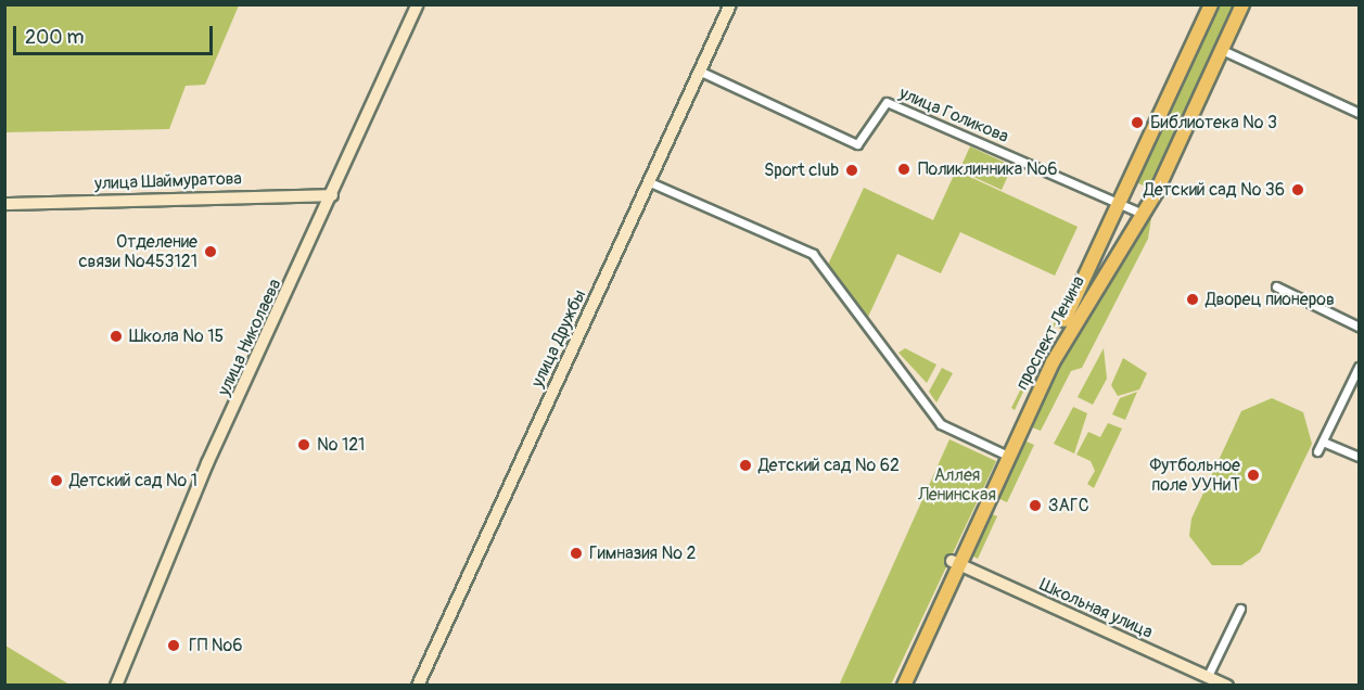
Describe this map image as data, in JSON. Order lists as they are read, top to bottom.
{
  "streets": {
    "main road": [
      "улица Шаймуратова",
      "проспект Ленина",
      "улица Николаева",
      "улица Дружбы",
      "Школьная улица"
    ],
    "street": ["улица Голикова"]
  },
  "crossings": [
    ["улица Голикова", "проспект Ленина"],
    ["улица Голикова", "улица Дружбы"],
    ["улица Шаймуратова", "улица Николаева"],
    ["проспект Ленина", "Школьная улица"]
  ],
  "parks": ["Аллея Ленинская"],
  "places": [
    "Библиотека № 3",
    "Поликлинника №6",
    "Sport club",
    "Детский сад № 36",
    "Отделение связи №453121",
    "Дворец пионеров",
    "Школа № 15",
    "№ 121",
    "Детский сад № 62",
    "Футбольное поле УУНиТ",
    "Детский сад № 1",
    "ЗАГС",
    "Гимназия № 2",
    "ГП №6"
  ],
  "scale_bar": "200 m"
}
